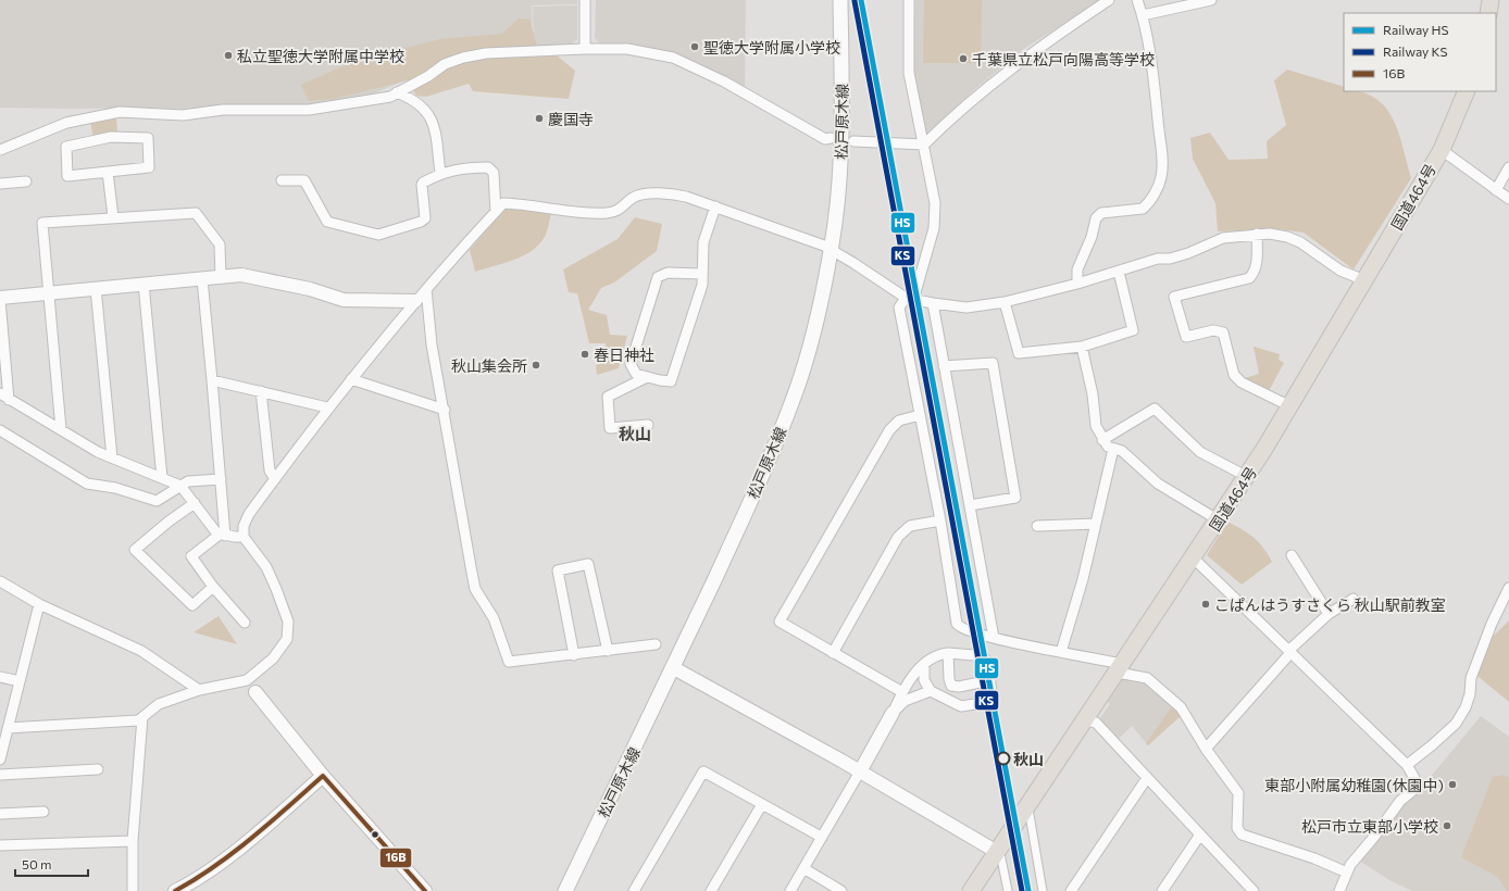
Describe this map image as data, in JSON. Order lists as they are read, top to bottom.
{
  "streets": {
    "highway": ["国道464号"],
    "main road": ["松戸原木線"]
  },
  "districts": ["秋山"],
  "places": [
    "聖徳大学附属小学校",
    "私立聖徳大学附属中学校",
    "千葉県立松戸向陽高等学校",
    "慶国寺",
    "春日神社",
    "秋山集会所",
    "こぱんはうすさくら 秋山駅前教室",
    "秋山",
    "東部小附属幼稚園(休園中)",
    "松戸市立東部小学校"
  ],
  "lines": ["rail line HS", "rail line KS", "transit line 16B"],
  "legend": ["Railway HS", "Railway KS", "16B"],
  "scale_bar": "50 m"
}
